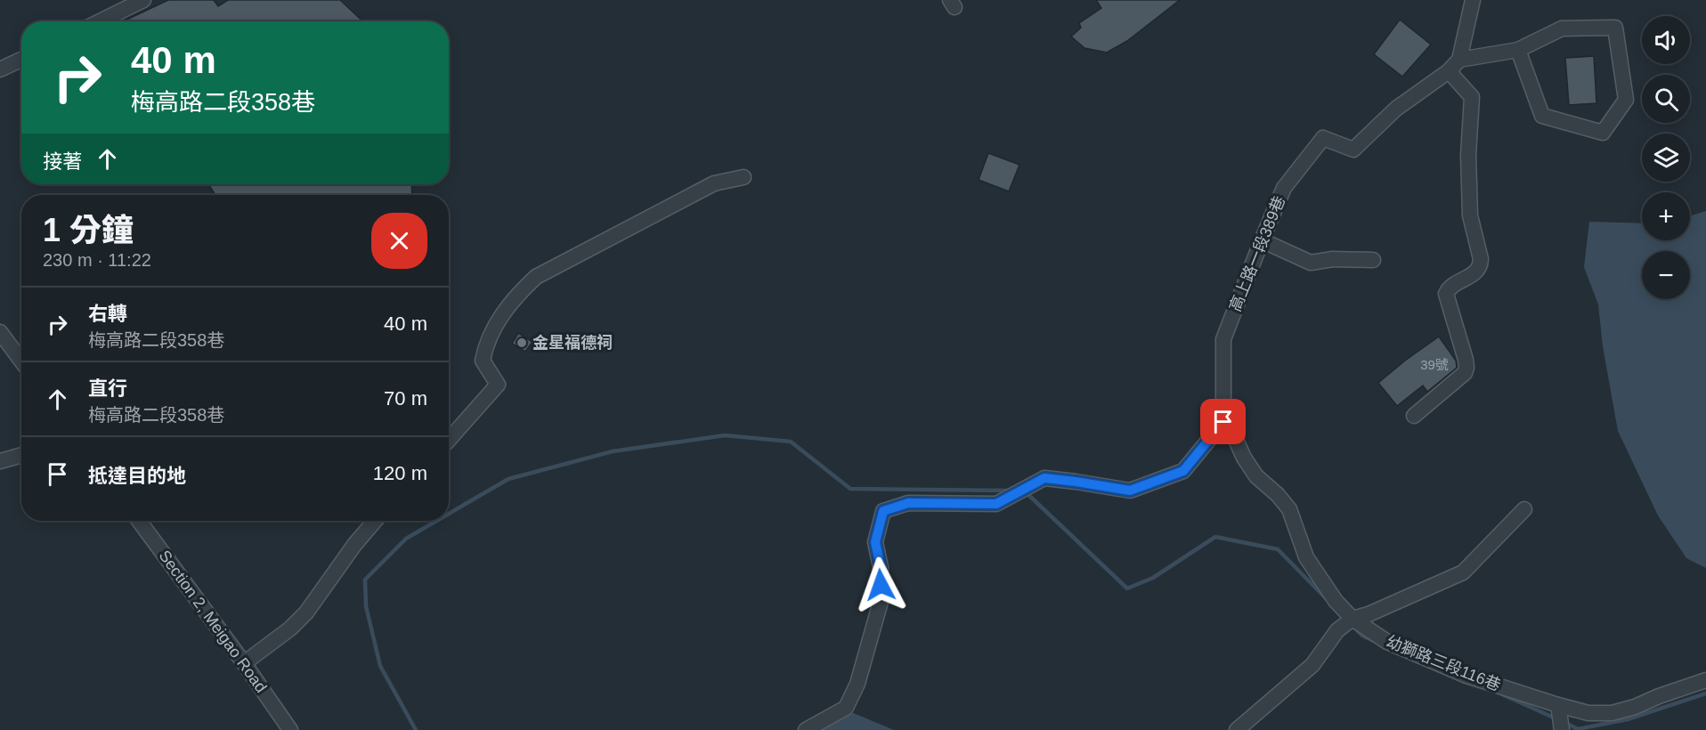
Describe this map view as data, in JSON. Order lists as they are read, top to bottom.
{
  "streets": {
    "street": ["高上路一段389巷", "Section 2, Meigao Road", "幼獅路三段116巷"]
  },
  "crossings": [
    ["高上路一段389巷", "幼獅路三段116巷"]
  ],
  "places": ["金星福德祠"],
  "house_numbers": ["39號"],
  "page": {
    "map_buttons": ["+", "−"],
    "turn": ["40 m", "梅高路二段358巷"],
    "then": "接著",
    "heading": ["1 分鐘", "230 m · 11:22"],
    "list": [
      {
        "name": "右轉",
        "note": "梅高路二段358巷",
        "value": "40 m"
      },
      {
        "name": "直行",
        "note": "梅高路二段358巷",
        "value": "70 m"
      },
      {
        "name": "抵達目的地",
        "value": "120 m"
      }
    ]
  }
}
